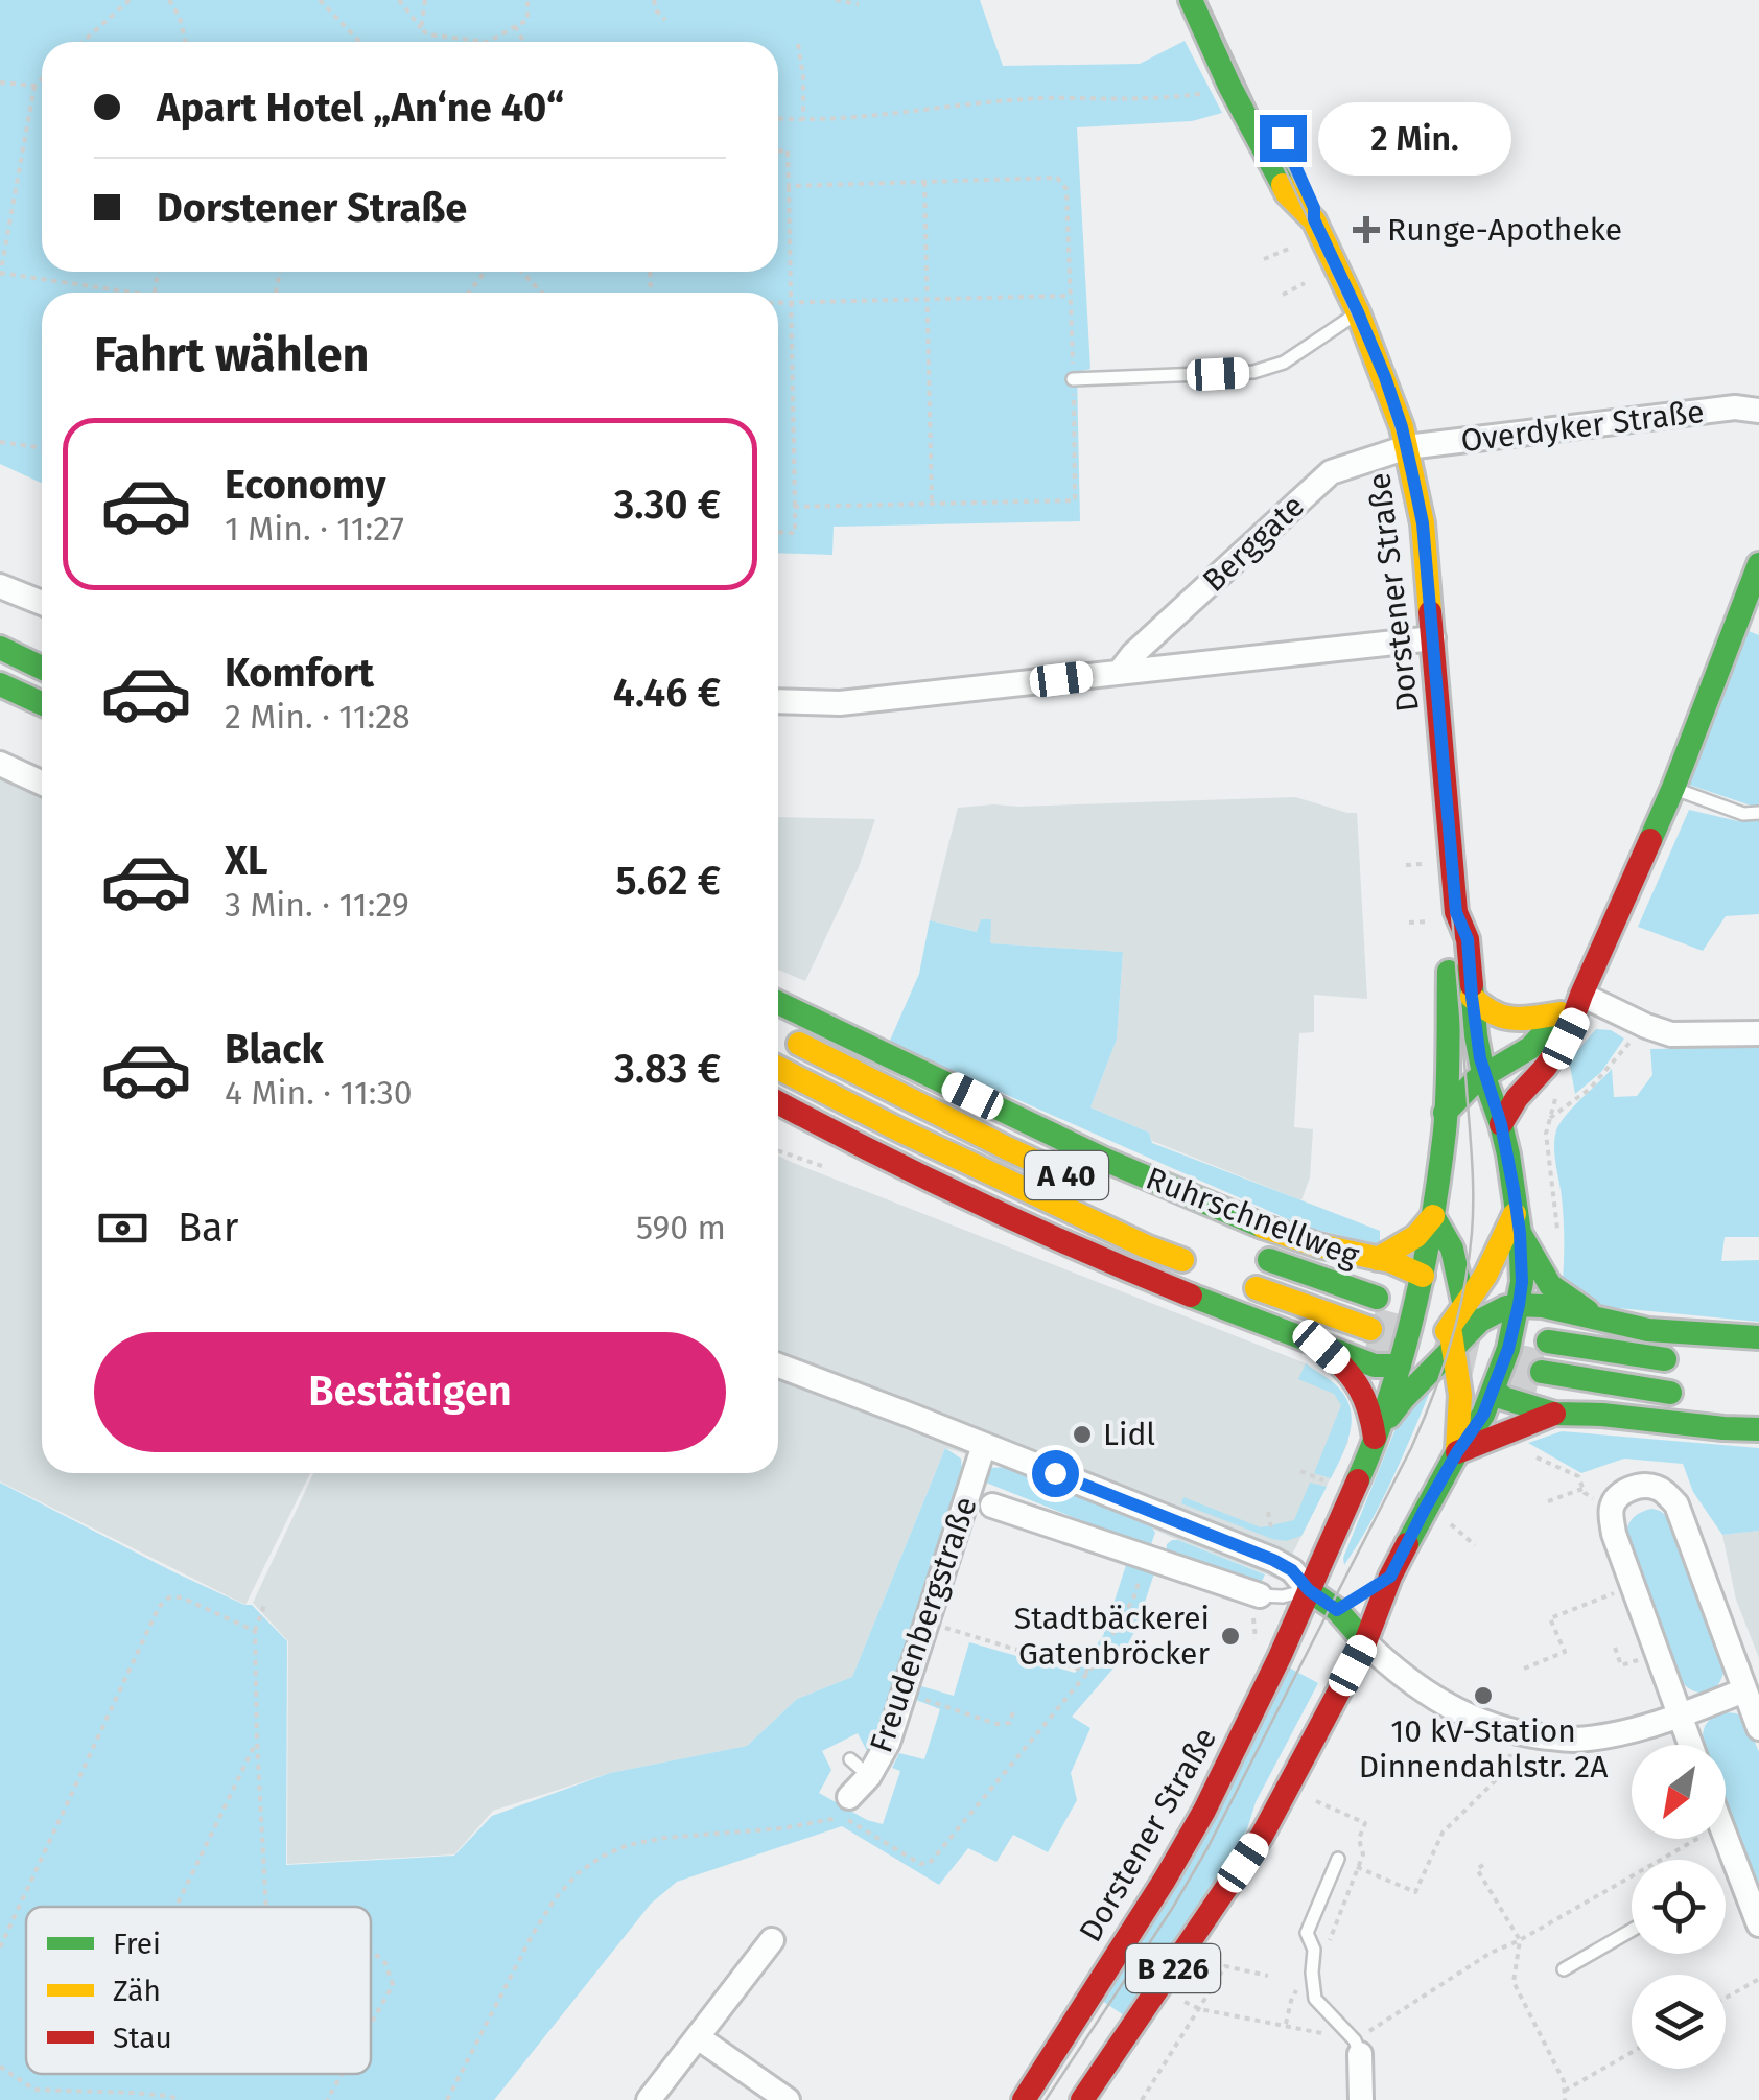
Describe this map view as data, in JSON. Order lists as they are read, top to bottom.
{
  "streets": {
    "main road": [
      "Dorstener Straße",
      "A 40",
      "Ruhrschnellweg",
      "B 226"
    ],
    "street": ["Overdyker Straße", "Berggate", "Freudenbergstraße"]
  },
  "crossings": [
    ["Overdyker Straße", "Berggate"],
    ["Overdyker Straße", "Dorstener Straße"],
    ["Berggate", "Dorstener Straße"],
    ["Dorstener Straße", "Freudenbergstraße"]
  ],
  "places": {
    "health": ["Runge-Apotheke"],
    "other": ["Lidl", "Stadtbäckerei Gatenbröcker", "10 kV-Station Dinnendahlstr. 2A"]
  },
  "legend": ["Frei", "Zäh", "Stau"],
  "north": "bottom left",
  "page": {
    "banner": ["Apart Hotel „An‘ne 40“", "Dorstener Straße"],
    "bubble": "2 Min.",
    "heading": "Fahrt wählen",
    "list": [
      {
        "name": "Economy",
        "note": "1 Min. · 11:27",
        "value": "3.30 €"
      },
      {
        "name": "Komfort",
        "note": "2 Min. · 11:28",
        "value": "4.46 €"
      },
      {
        "name": "XL",
        "note": "3 Min. · 11:29",
        "value": "5.62 €"
      },
      {
        "name": "Black",
        "note": "4 Min. · 11:30",
        "value": "3.83 €"
      }
    ],
    "pay": ["Bar", "590 m"],
    "buttons": "Bestätigen"
  }
}
